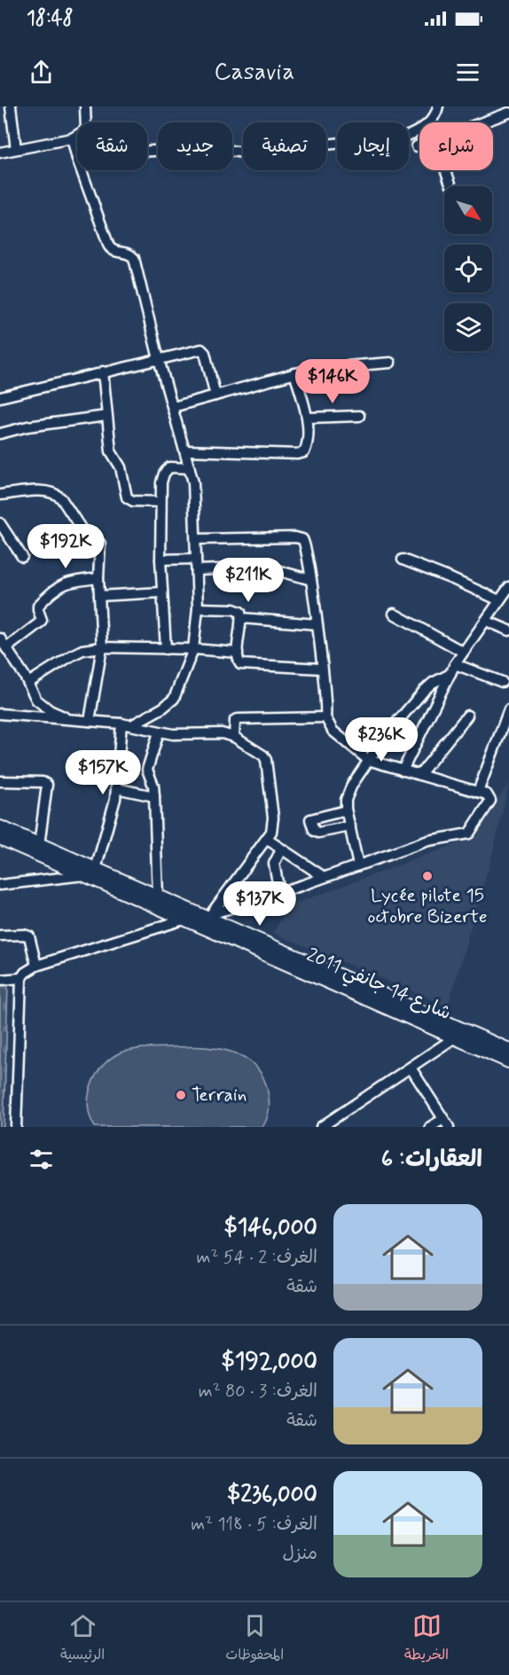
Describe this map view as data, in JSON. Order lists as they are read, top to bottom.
{
  "streets": {
    "main road": ["شارع 14 جانفي 2011"]
  },
  "places": ["Lycée pilote 15 octobre Bizerte", "Terrain"],
  "north": "bottom right",
  "page": {
    "status": "18:48",
    "header": "Casavia",
    "chip": [
      "شراء",
      "إيجار",
      "تصفية",
      "جديد",
      "شقة"
    ],
    "price": [
      "$146K",
      "$192K",
      "$211K",
      "$236K",
      "$157K",
      "$137K"
    ],
    "heading": "العقارات: 6",
    "list": [
      {
        "name": "$146,000",
        "note": "الغرف: 2 · 54 m² · شقة"
      },
      {
        "name": "$192,000",
        "note": "الغرف: 3 · 80 m² · شقة"
      },
      {
        "name": "$236,000",
        "note": "الغرف: 5 · 118 m² · منزل"
      }
    ],
    "tabs": ["الخريطة", "المحفوظات", "الرئيسية"]
  }
}
